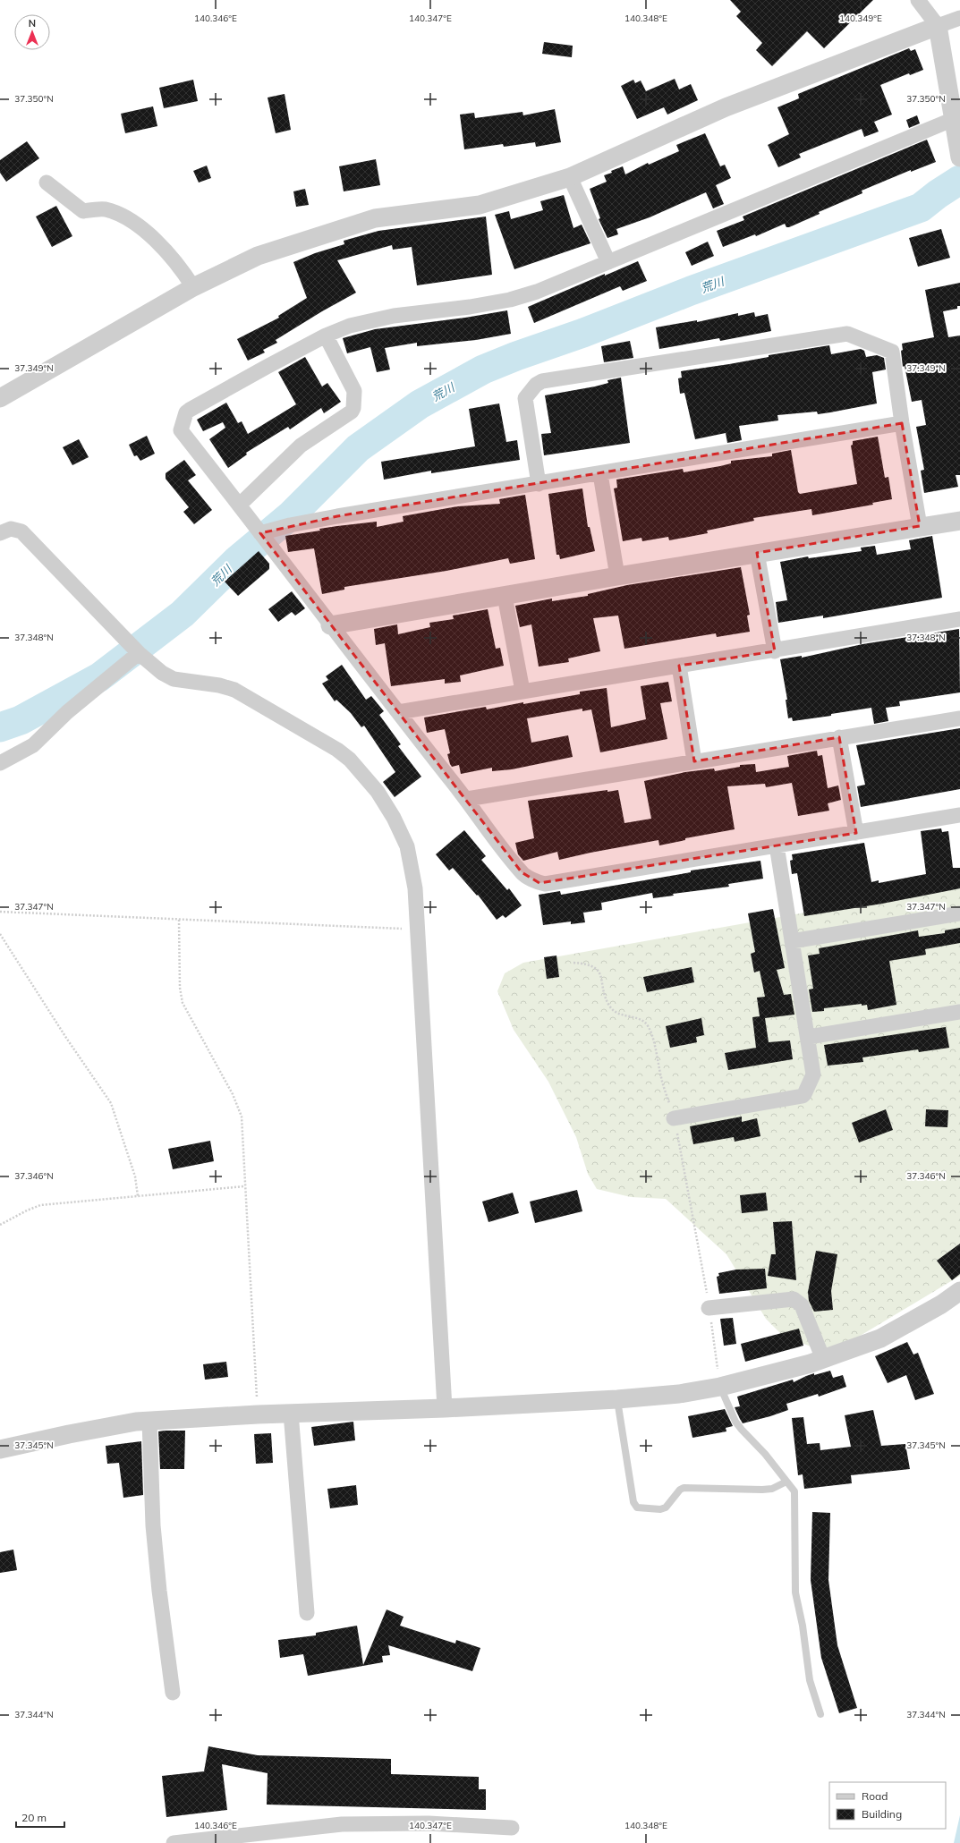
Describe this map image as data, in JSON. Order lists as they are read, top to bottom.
{
  "water": ["荒川"],
  "legend": ["Road", "Building"],
  "scale_bar": "20 m",
  "north": "top",
  "coordinates": [
    "140.346°E",
    "140.347°E",
    "140.348°E",
    "140.349°E",
    "37.350°N",
    "37.349°N",
    "37.348°N",
    "37.347°N",
    "37.346°N",
    "37.345°N",
    "37.344°N"
  ]
}
